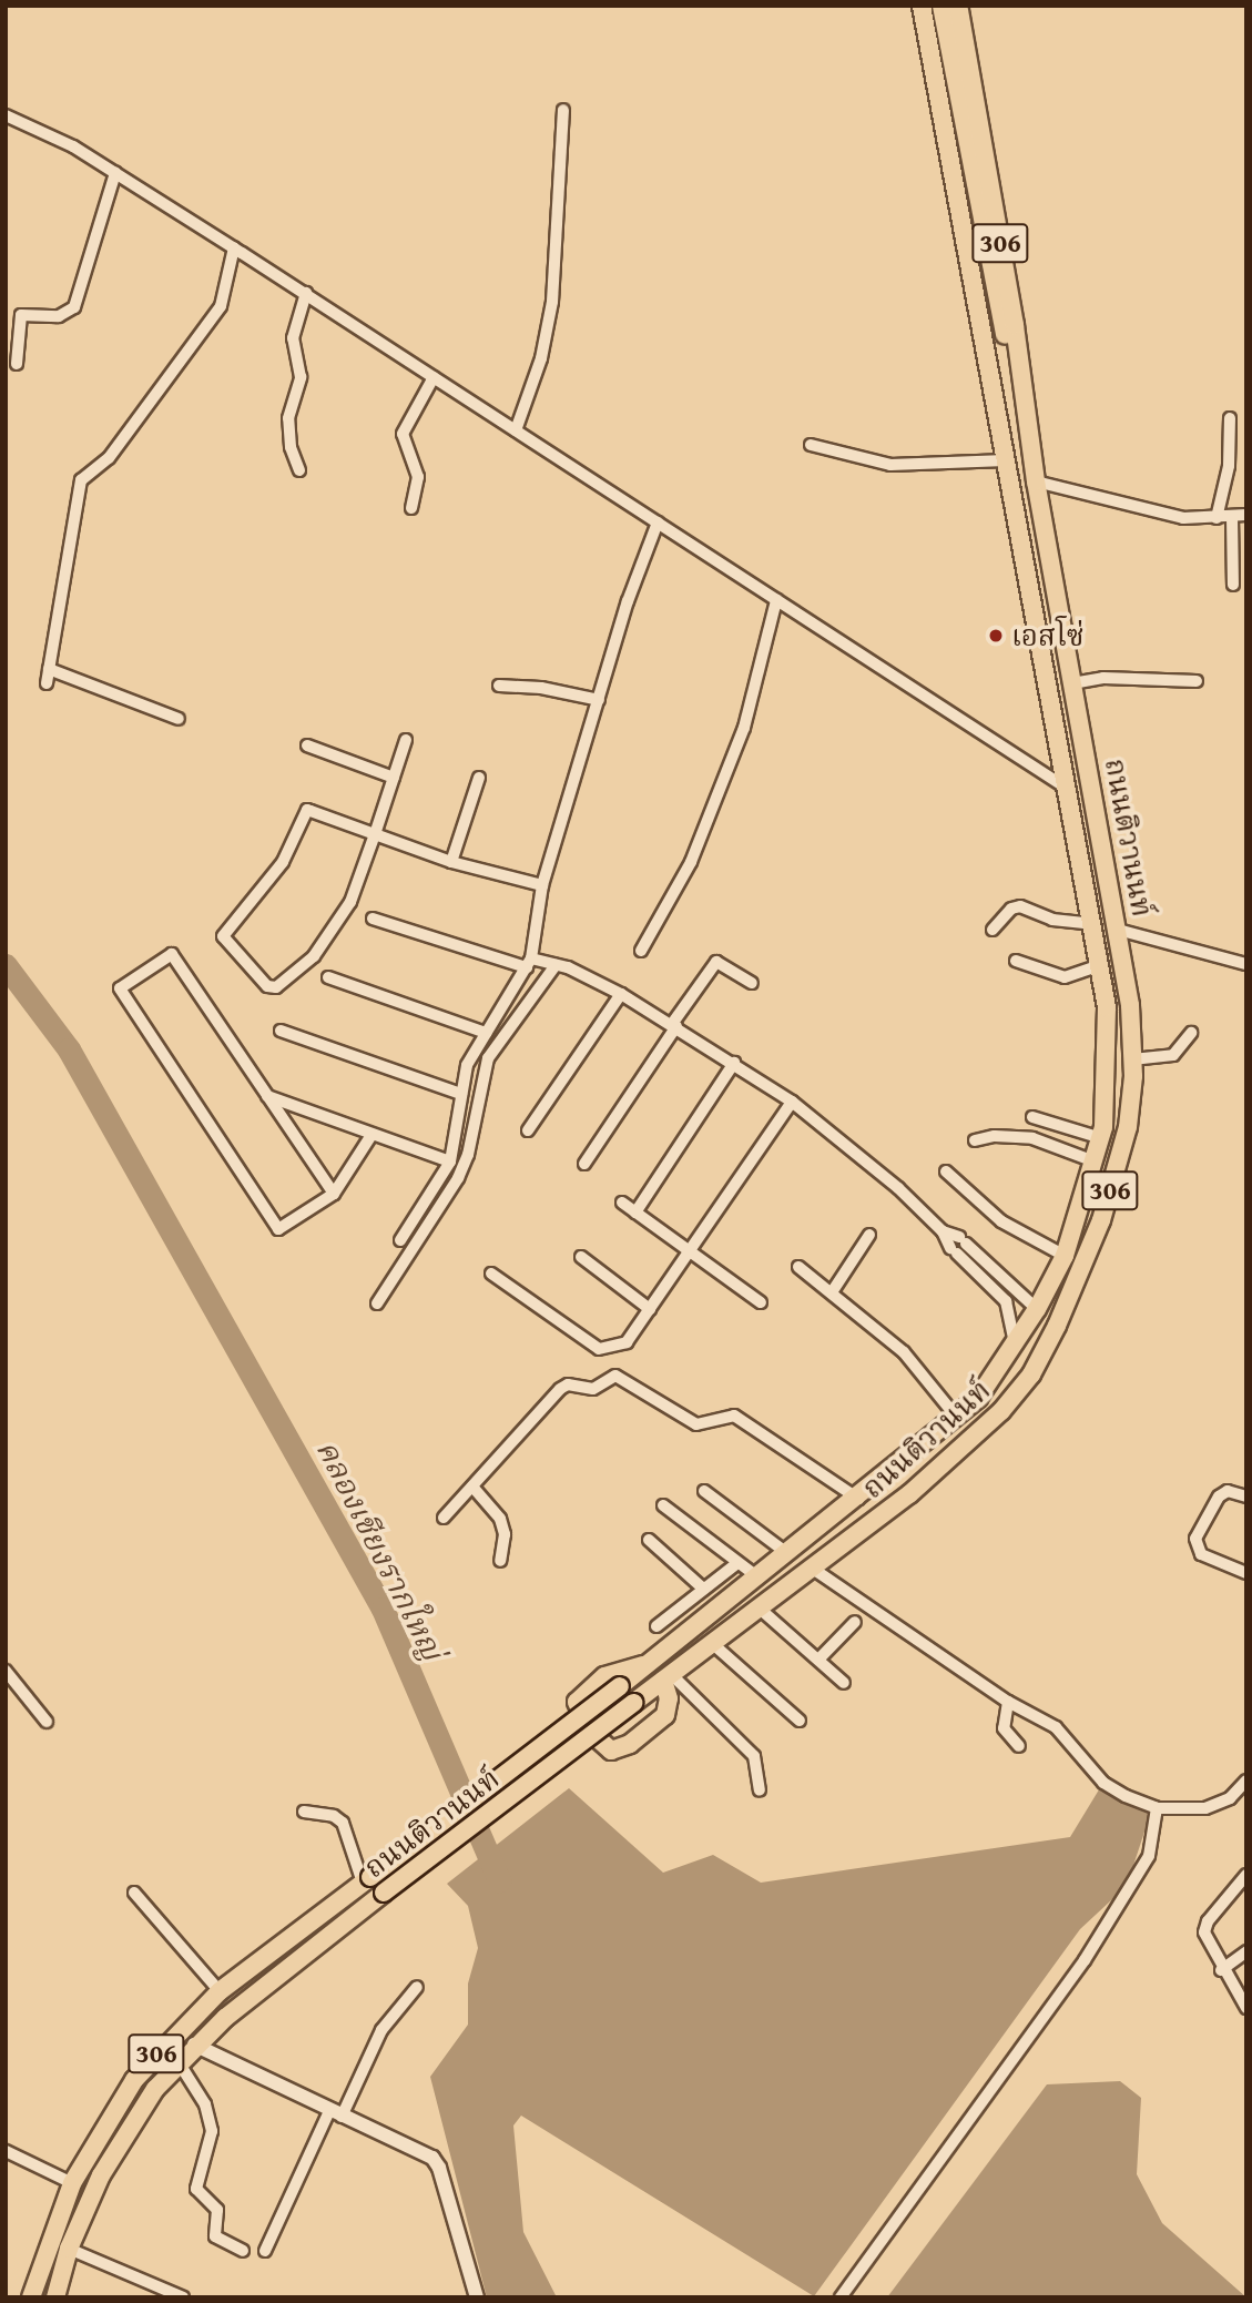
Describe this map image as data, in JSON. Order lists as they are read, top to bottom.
{
  "streets": {
    "main road": ["306", "ถนนติวานนท์"]
  },
  "crossings": [
    ["306", "ถนนติวานนท์"]
  ],
  "water": ["คลองเชียงรากใหญ่"],
  "places": ["เอสโซ่"]
}
